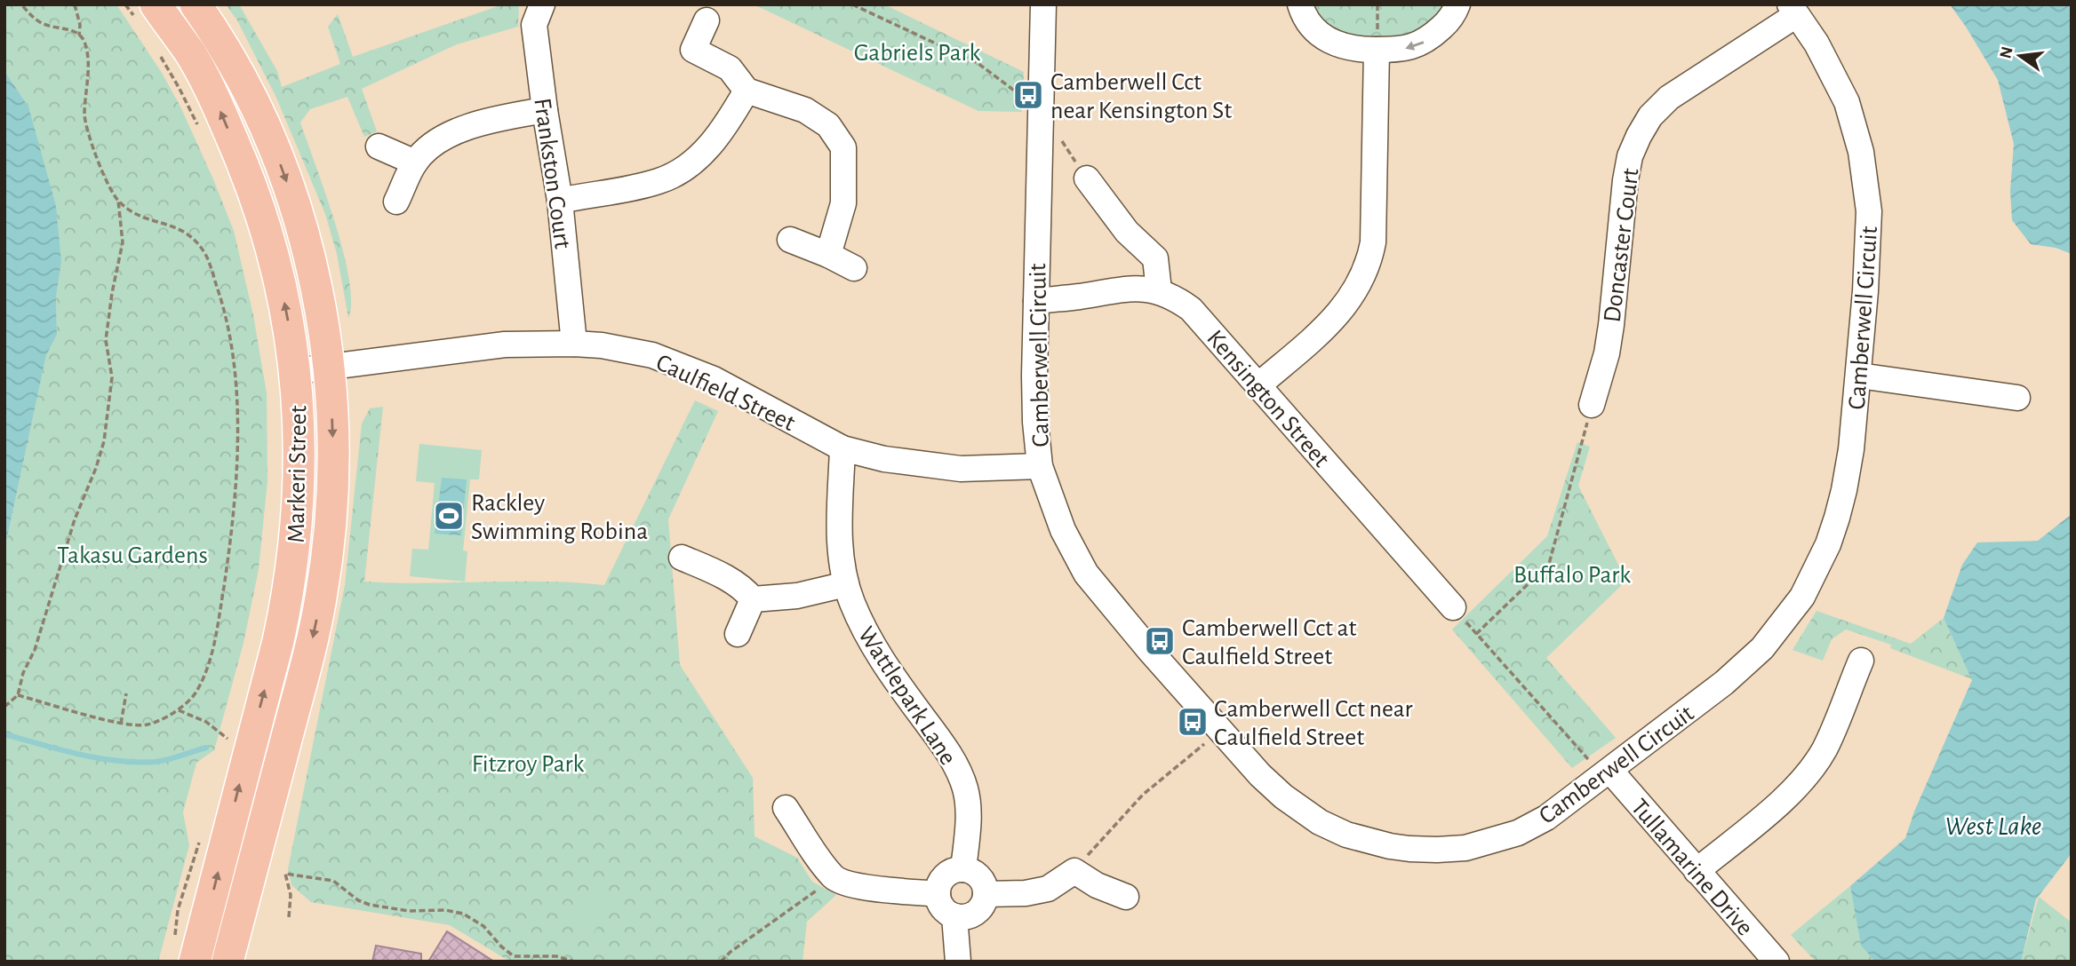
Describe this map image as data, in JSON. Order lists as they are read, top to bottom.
{
  "streets": {
    "main road": ["Markeri Street"],
    "street": [
      "Frankston Court",
      "Doncaster Court",
      "Camberwell Circuit",
      "Caulfield Street",
      "Kensington Street",
      "Wattlepark Lane",
      "Tullamarine Drive"
    ]
  },
  "crossings": [
    ["Frankston Court", "Caulfield Street"],
    ["Doncaster Court", "Camberwell Circuit"],
    ["Camberwell Circuit", "Caulfield Street"],
    ["Camberwell Circuit", "Kensington Street"],
    ["Camberwell Circuit", "Tullamarine Drive"],
    ["Caulfield Street", "Markeri Street"],
    ["Caulfield Street", "Wattlepark Lane"]
  ],
  "water": ["West Lake"],
  "parks": [
    "Gabriels Park",
    "Takasu Gardens",
    "Buffalo Park",
    "Fitzroy Park"
  ],
  "places": {
    "bus stop": ["Camberwell Cct near Kensington St", "Camberwell Cct at Caulfield Street", "Camberwell Cct near Caulfield Street"],
    "sports": ["Rackley Swimming Robina"]
  },
  "north": "left"
}
